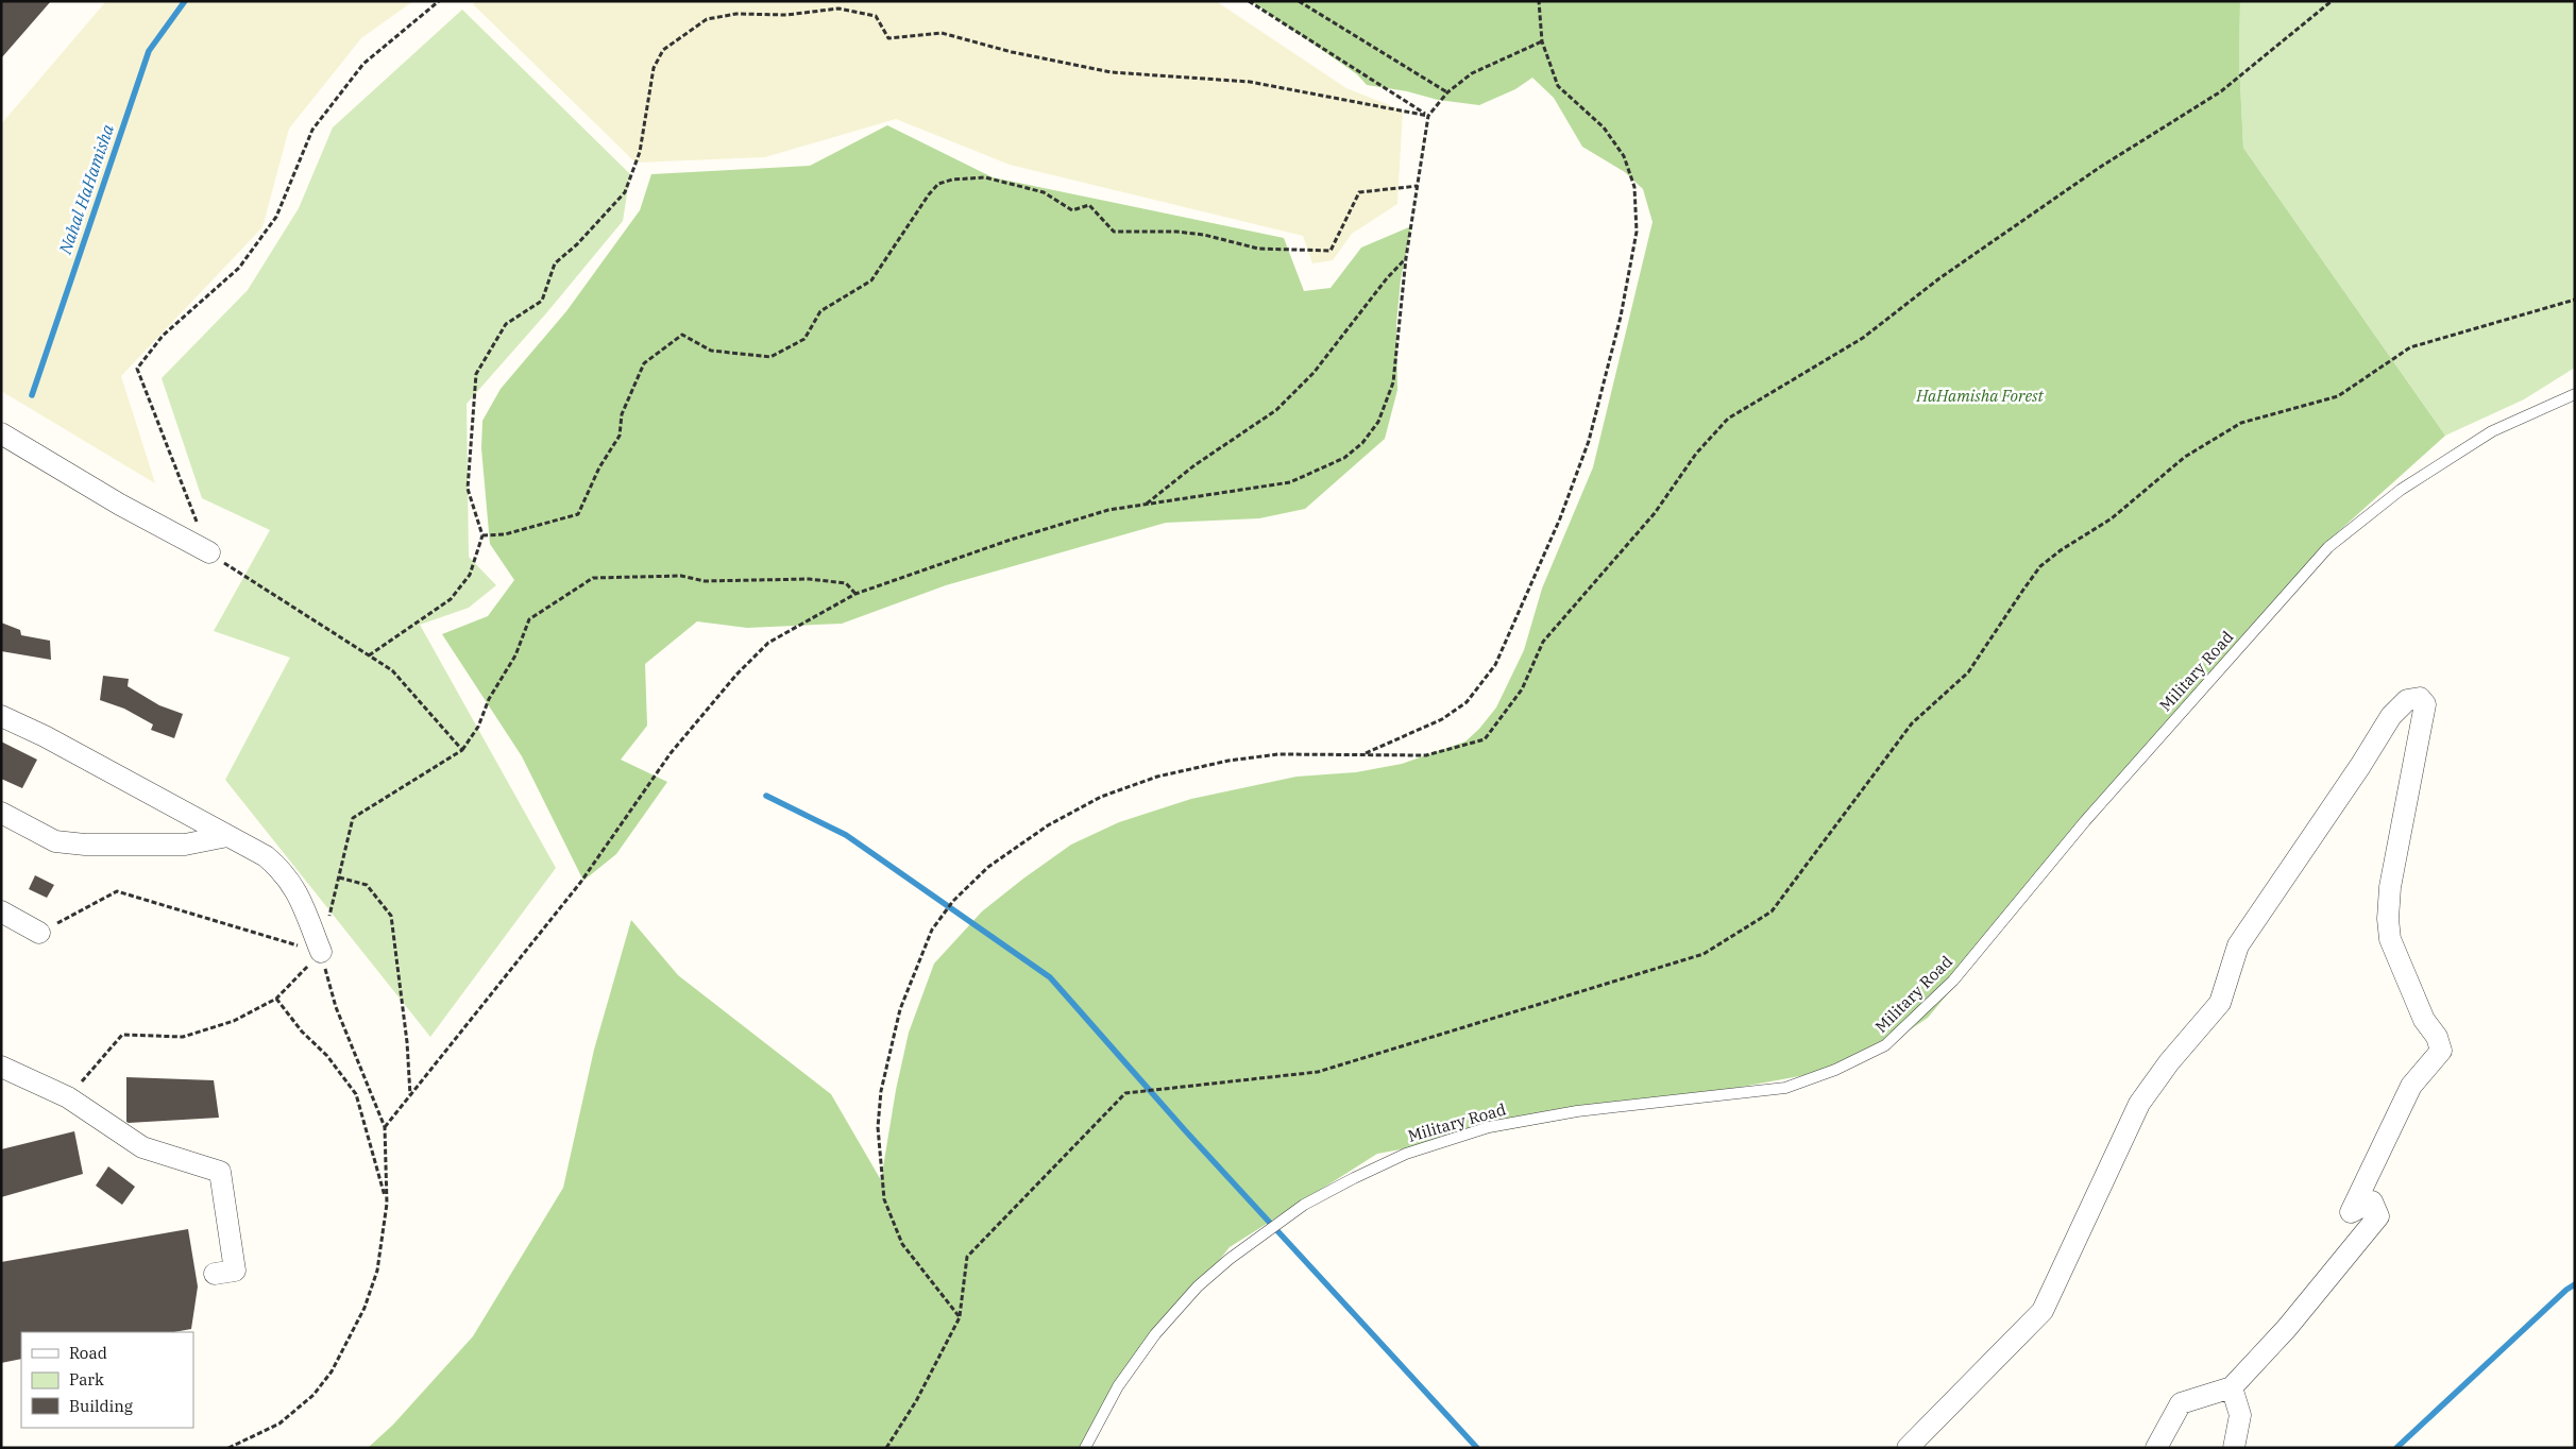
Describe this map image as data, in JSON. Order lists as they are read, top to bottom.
{
  "streets": {
    "lane": ["Military Road"]
  },
  "water": ["Nahal HaHamisha"],
  "parks": ["HaHamisha Forest"],
  "legend": ["Road", "Park", "Building"]
}
